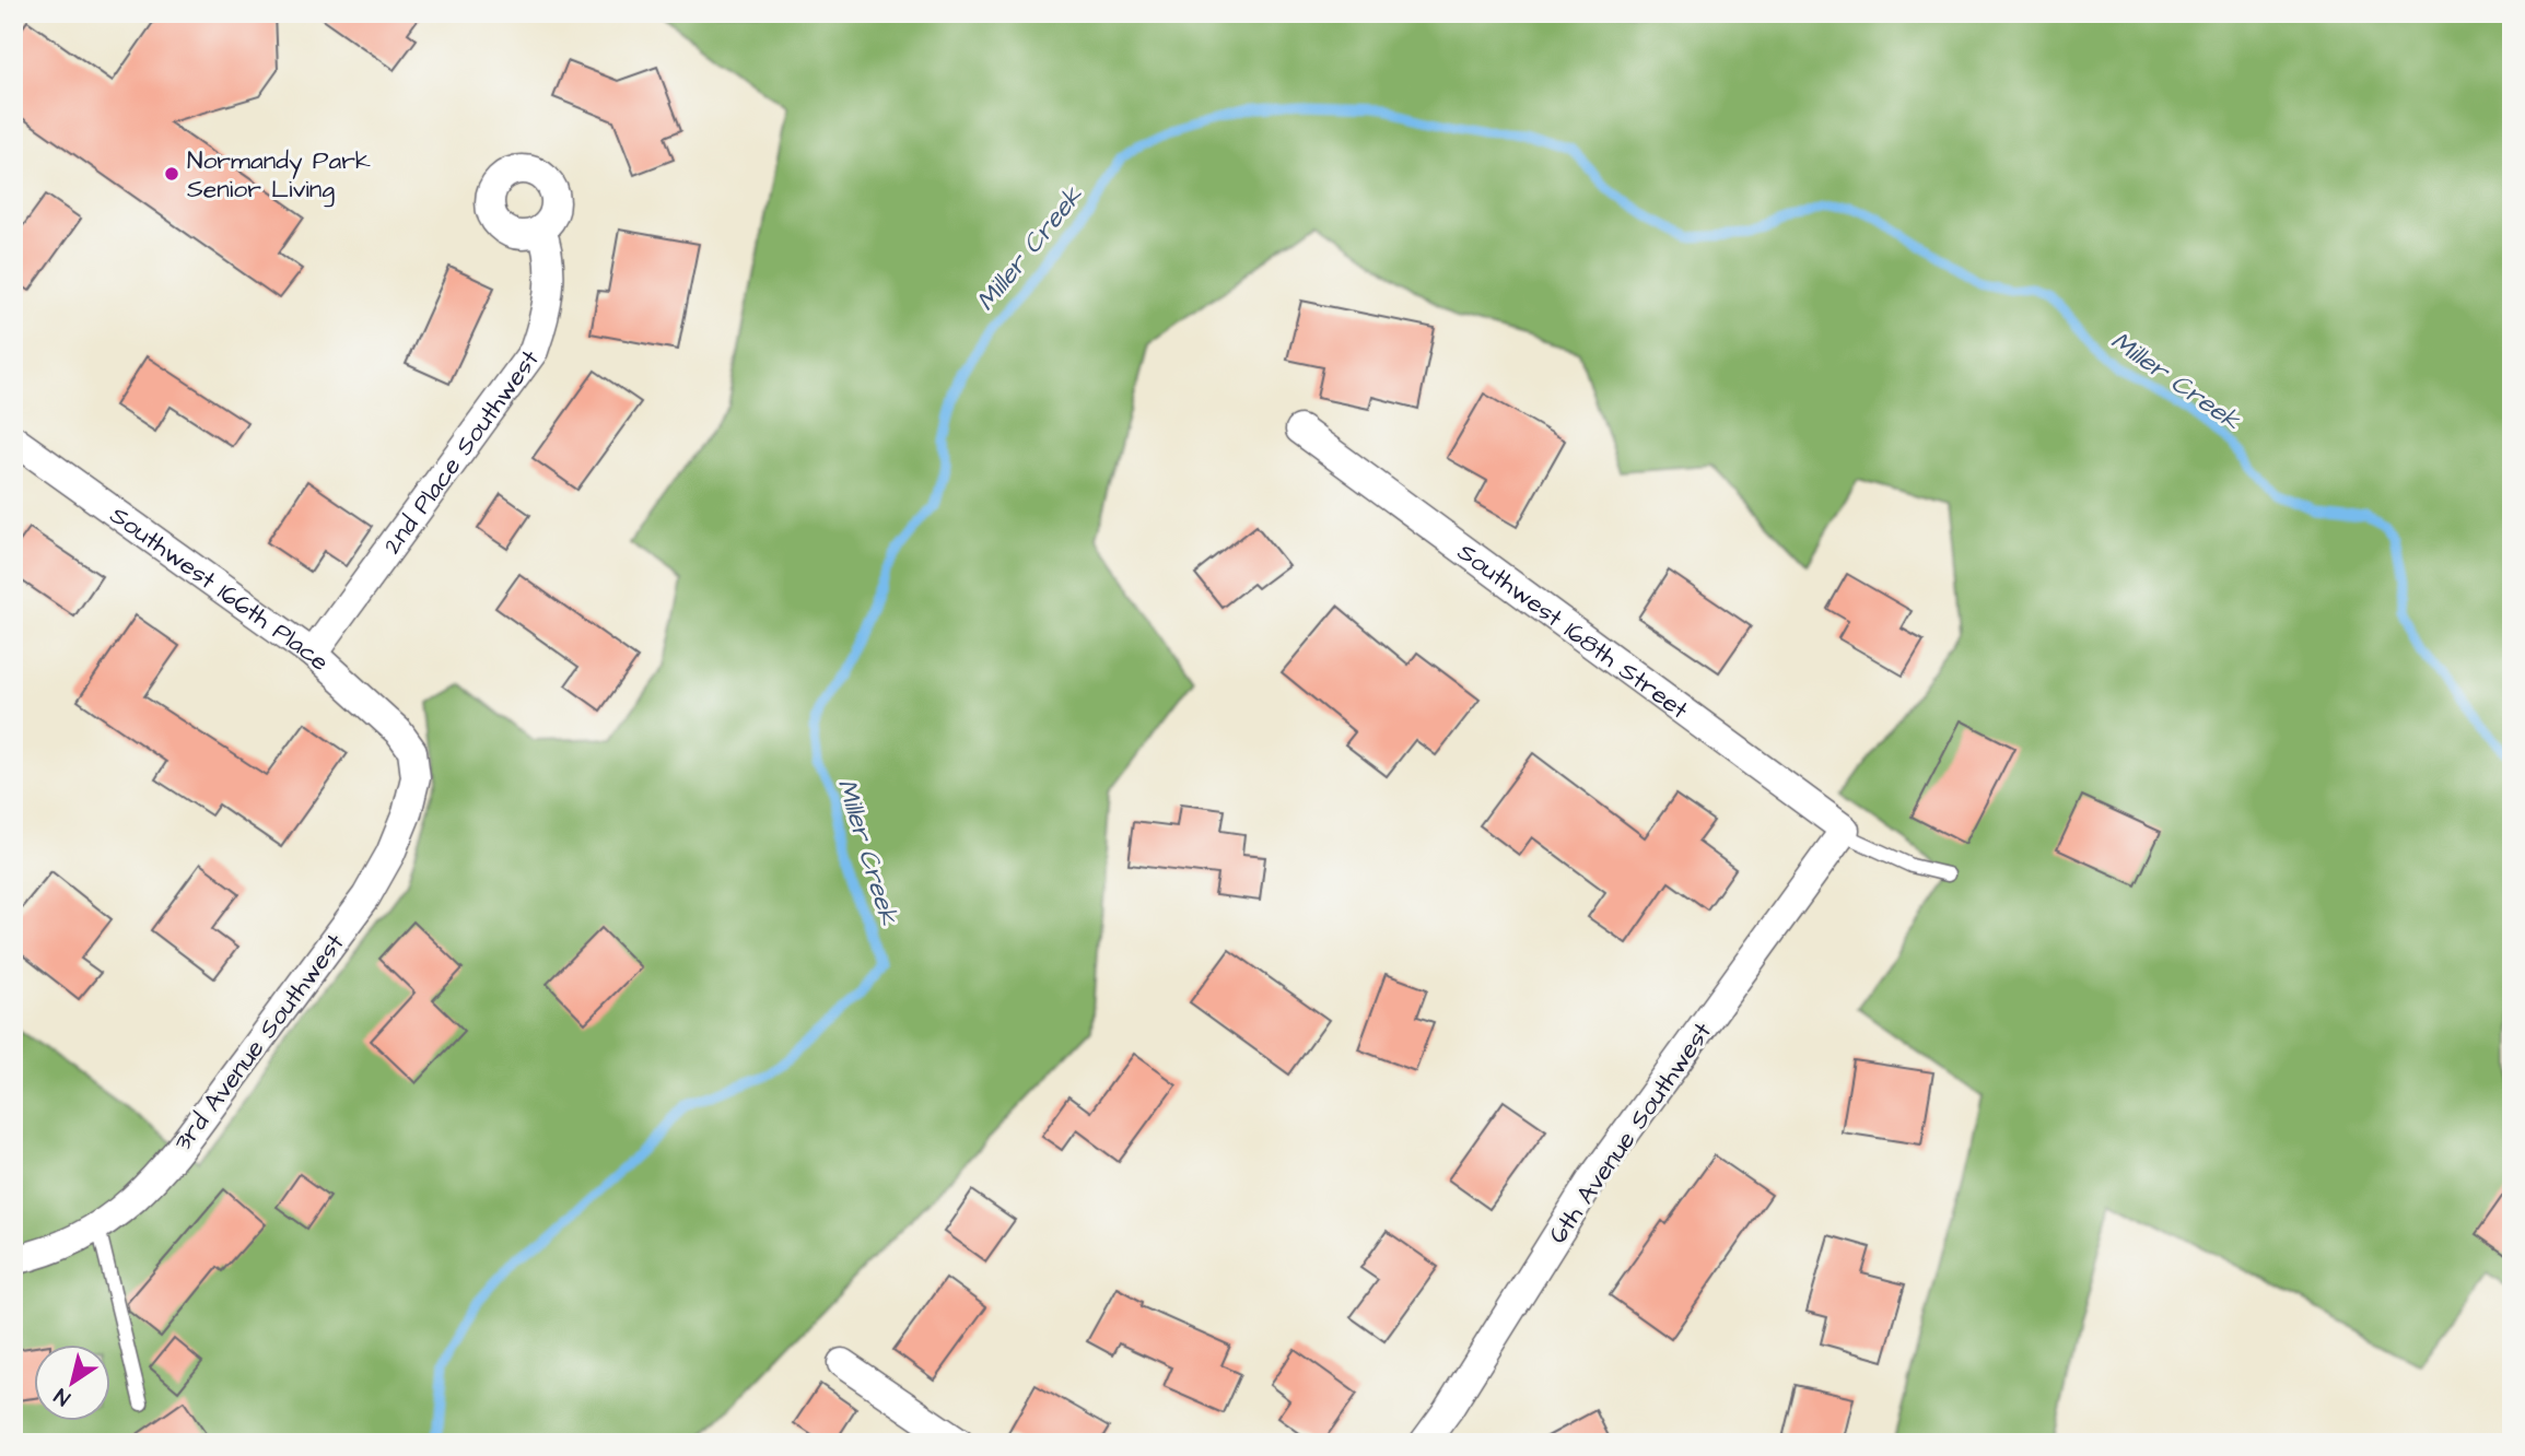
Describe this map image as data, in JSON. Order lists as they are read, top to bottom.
{
  "streets": {
    "street": [
      "2nd Place Southwest",
      "Southwest 166th Place",
      "Southwest 168th Street",
      "3rd Avenue Southwest",
      "6th Avenue Southwest"
    ]
  },
  "crossings": [
    ["2nd Place Southwest", "Southwest 166th Place"],
    ["Southwest 166th Place", "3rd Avenue Southwest"],
    ["Southwest 168th Street", "6th Avenue Southwest"]
  ],
  "water": ["Miller Creek"],
  "places": ["Normandy Park Senior Living"],
  "north": "bottom left"
}
